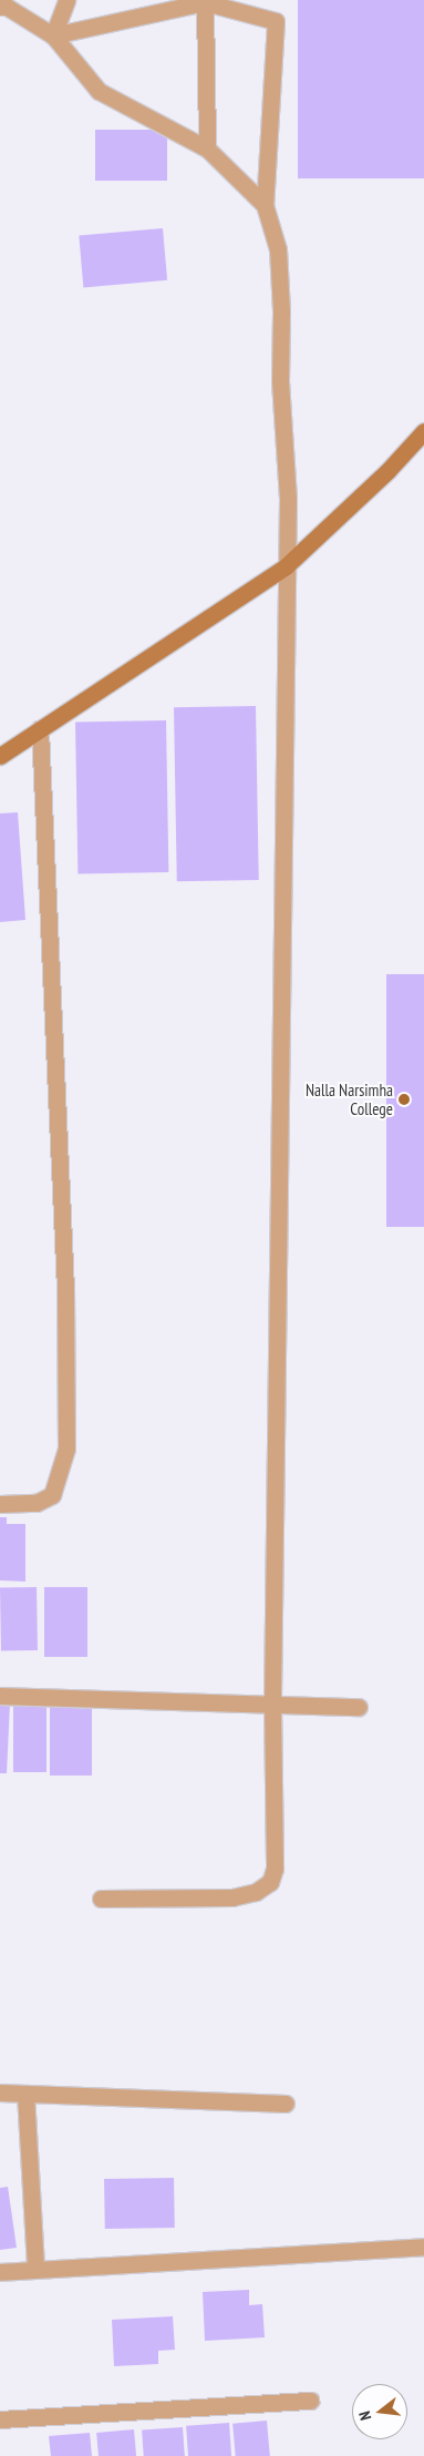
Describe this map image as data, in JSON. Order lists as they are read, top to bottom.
{
  "places": ["Nalla Narsimha College"],
  "north": "left"
}
